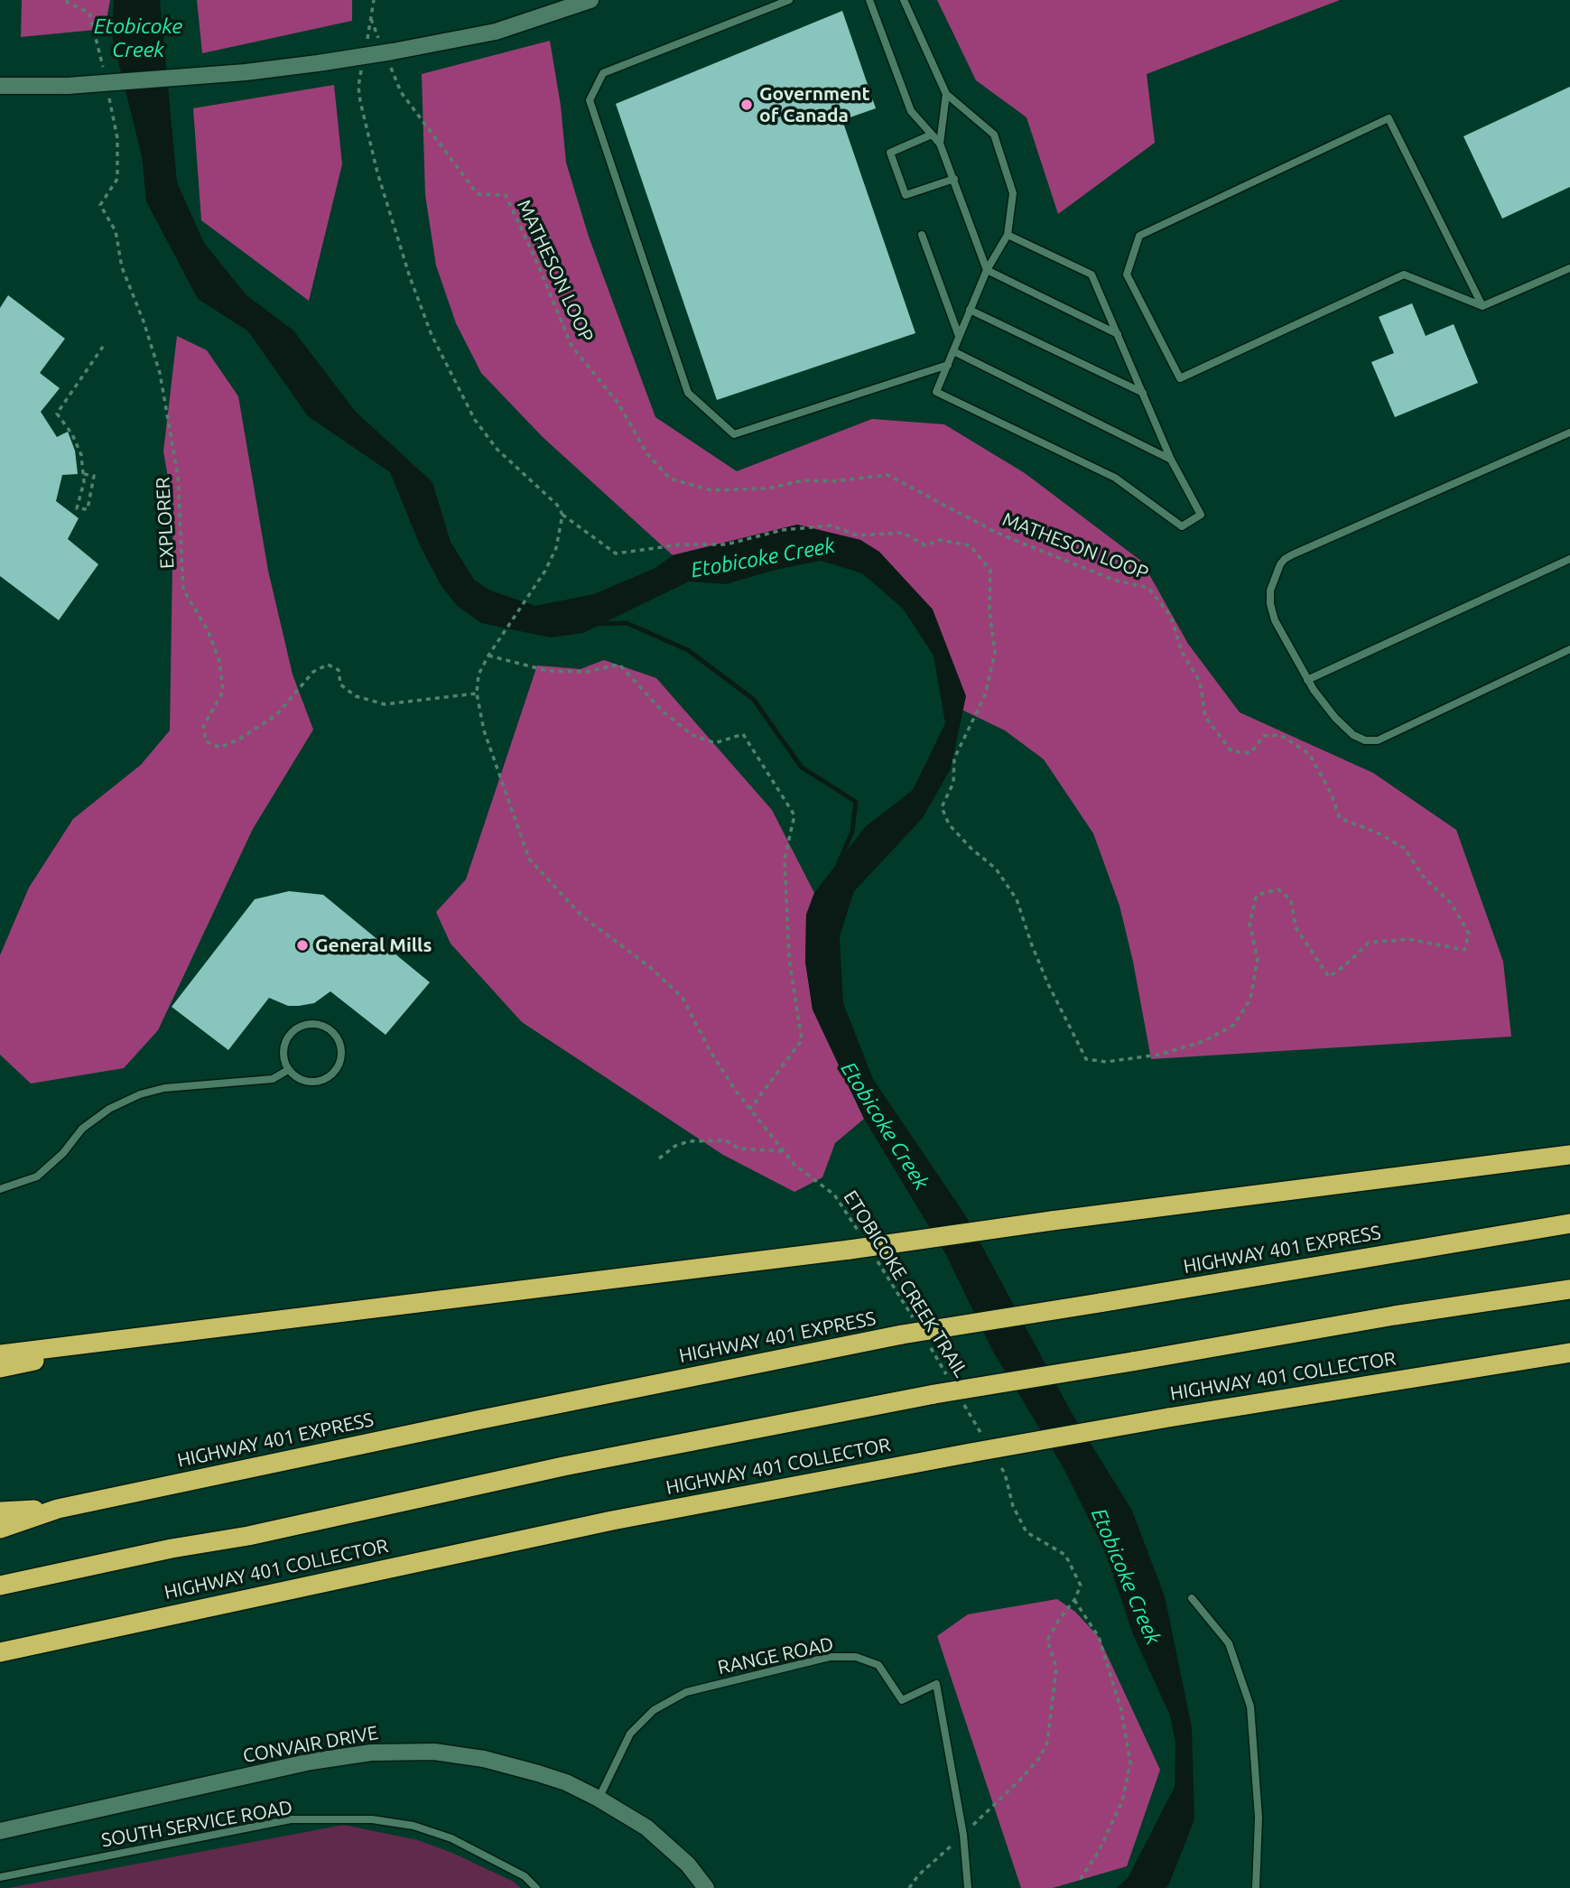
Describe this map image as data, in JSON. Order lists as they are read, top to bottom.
{
  "streets": {
    "highway": ["HIGHWAY 401 EXPRESS", "HIGHWAY 401 COLLECTOR"],
    "street": ["CONVAIR DRIVE"],
    "lane": ["RANGE ROAD", "SOUTH SERVICE ROAD"],
    "path": ["MATHESON LOOP", "EXPLORER", "ETOBICOKE CREEK TRAIL"]
  },
  "crossings": [
    ["MATHESON LOOP", "ETOBICOKE CREEK TRAIL"],
    ["EXPLORER", "ETOBICOKE CREEK TRAIL"],
    ["HIGHWAY 401 EXPRESS", "ETOBICOKE CREEK TRAIL"],
    ["ETOBICOKE CREEK TRAIL", "HIGHWAY 401 COLLECTOR"],
    ["RANGE ROAD", "CONVAIR DRIVE"]
  ],
  "water": ["Etobicoke Creek"],
  "places": ["Government of Canada", "General Mills"]
}
